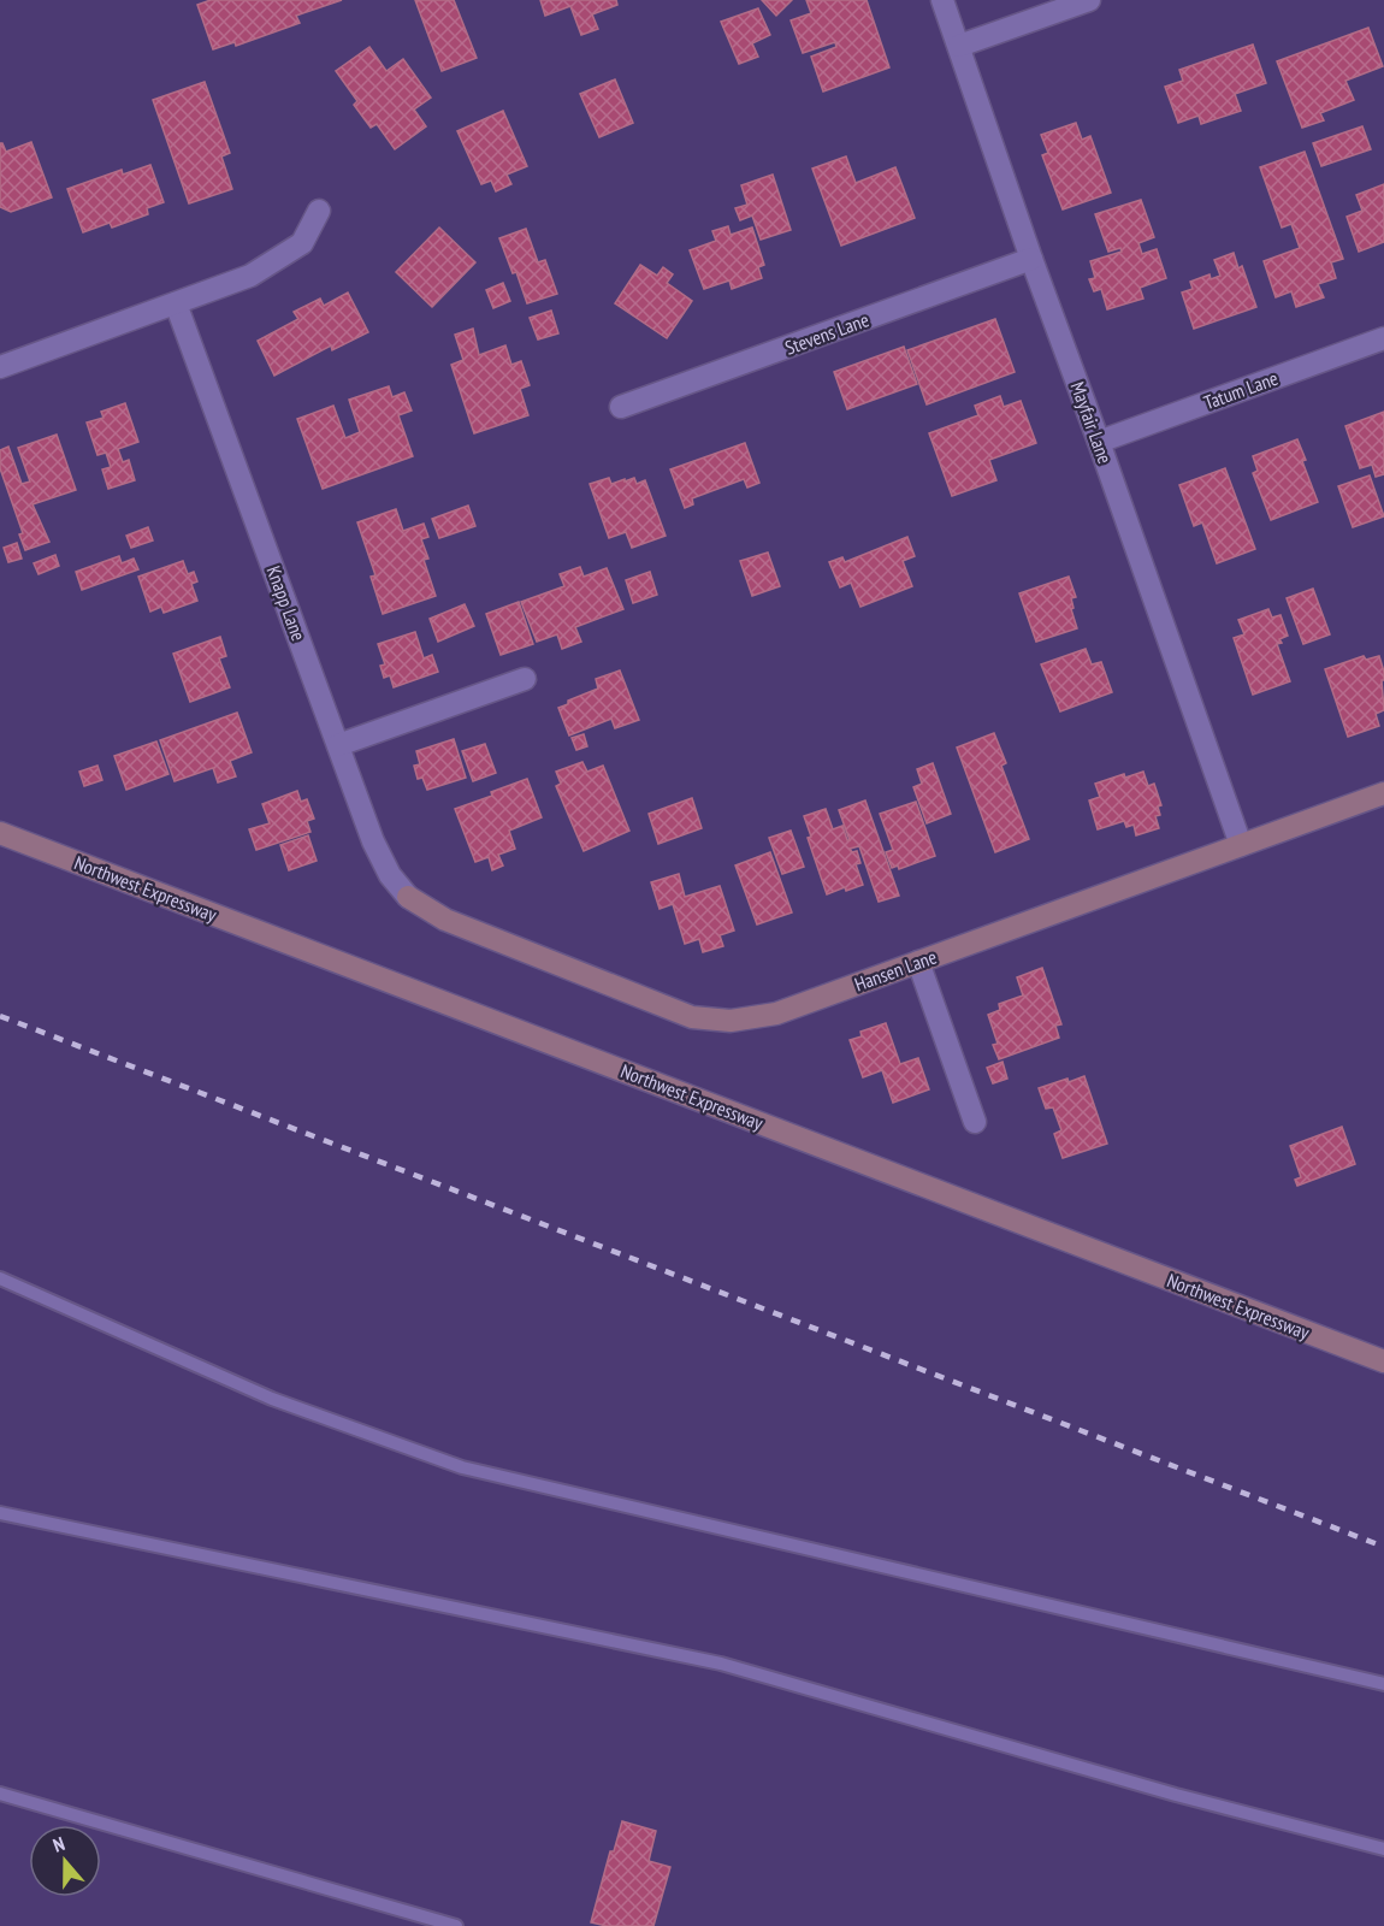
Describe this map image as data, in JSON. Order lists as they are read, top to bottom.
{
  "streets": {
    "main road": ["Northwest Expressway", "Hansen Lane"],
    "street": [
      "Stevens Lane",
      "Tatum Lane",
      "Mayfair Lane",
      "Knapp Lane"
    ]
  },
  "crossings": [
    ["Stevens Lane", "Mayfair Lane"],
    ["Tatum Lane", "Mayfair Lane"],
    ["Mayfair Lane", "Hansen Lane"],
    ["Knapp Lane", "Hansen Lane"]
  ],
  "north": "top"
}
